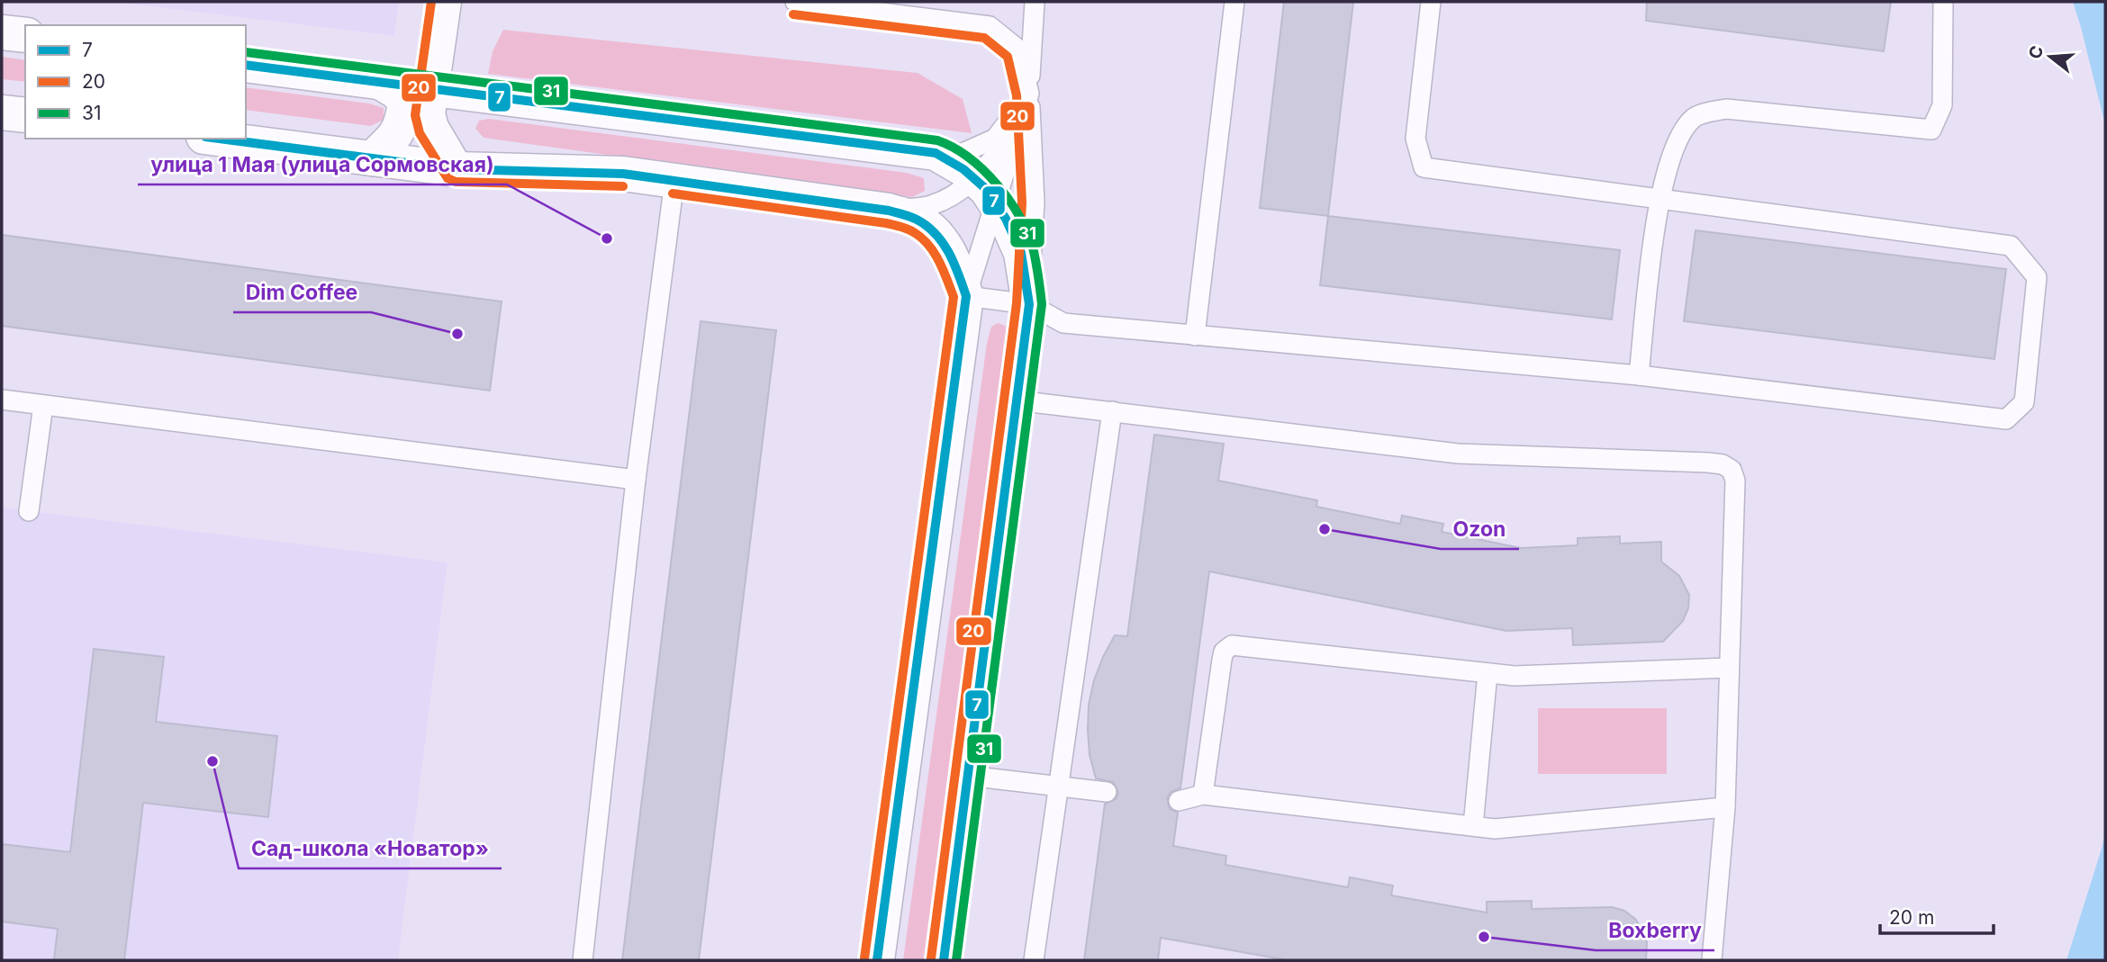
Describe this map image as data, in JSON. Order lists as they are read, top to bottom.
{
  "places": [
    "улица 1 Мая (улица Сормовская)",
    "Dim Coffee",
    "Ozon",
    "Сад-школа «Новатор»",
    "Boxberry"
  ],
  "lines": ["transit line 20", "transit line 31", "transit line 7"],
  "legend": ["7", "20", "31"],
  "scale_bar": "20 m",
  "north": "left"
}
